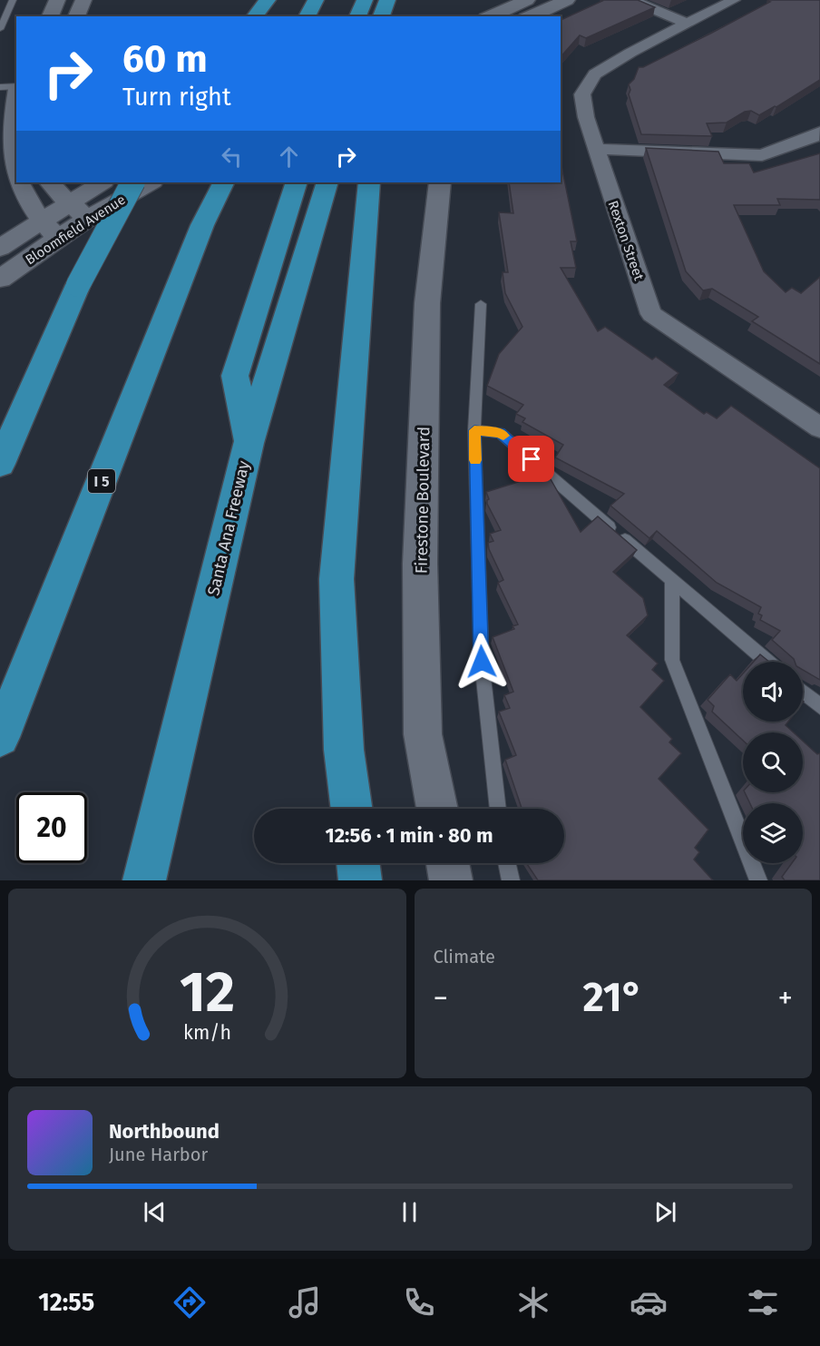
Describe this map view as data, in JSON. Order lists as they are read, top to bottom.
{
  "streets": {
    "highway": ["I 5", "Santa Ana Freeway"],
    "street": ["Bloomfield Avenue", "Rexton Street", "Firestone Boulevard"]
  },
  "page": {
    "turn": ["60 m", "Turn right"],
    "limit": "20",
    "trip": "12:56 · 1 min · 80 m",
    "tile": "Climate",
    "heat": ["−", "21°", "+"],
    "song": ["Northbound", "June Harbor"],
    "tabs": "12:55",
    "gauge": ["12", "km/h"]
  }
}
